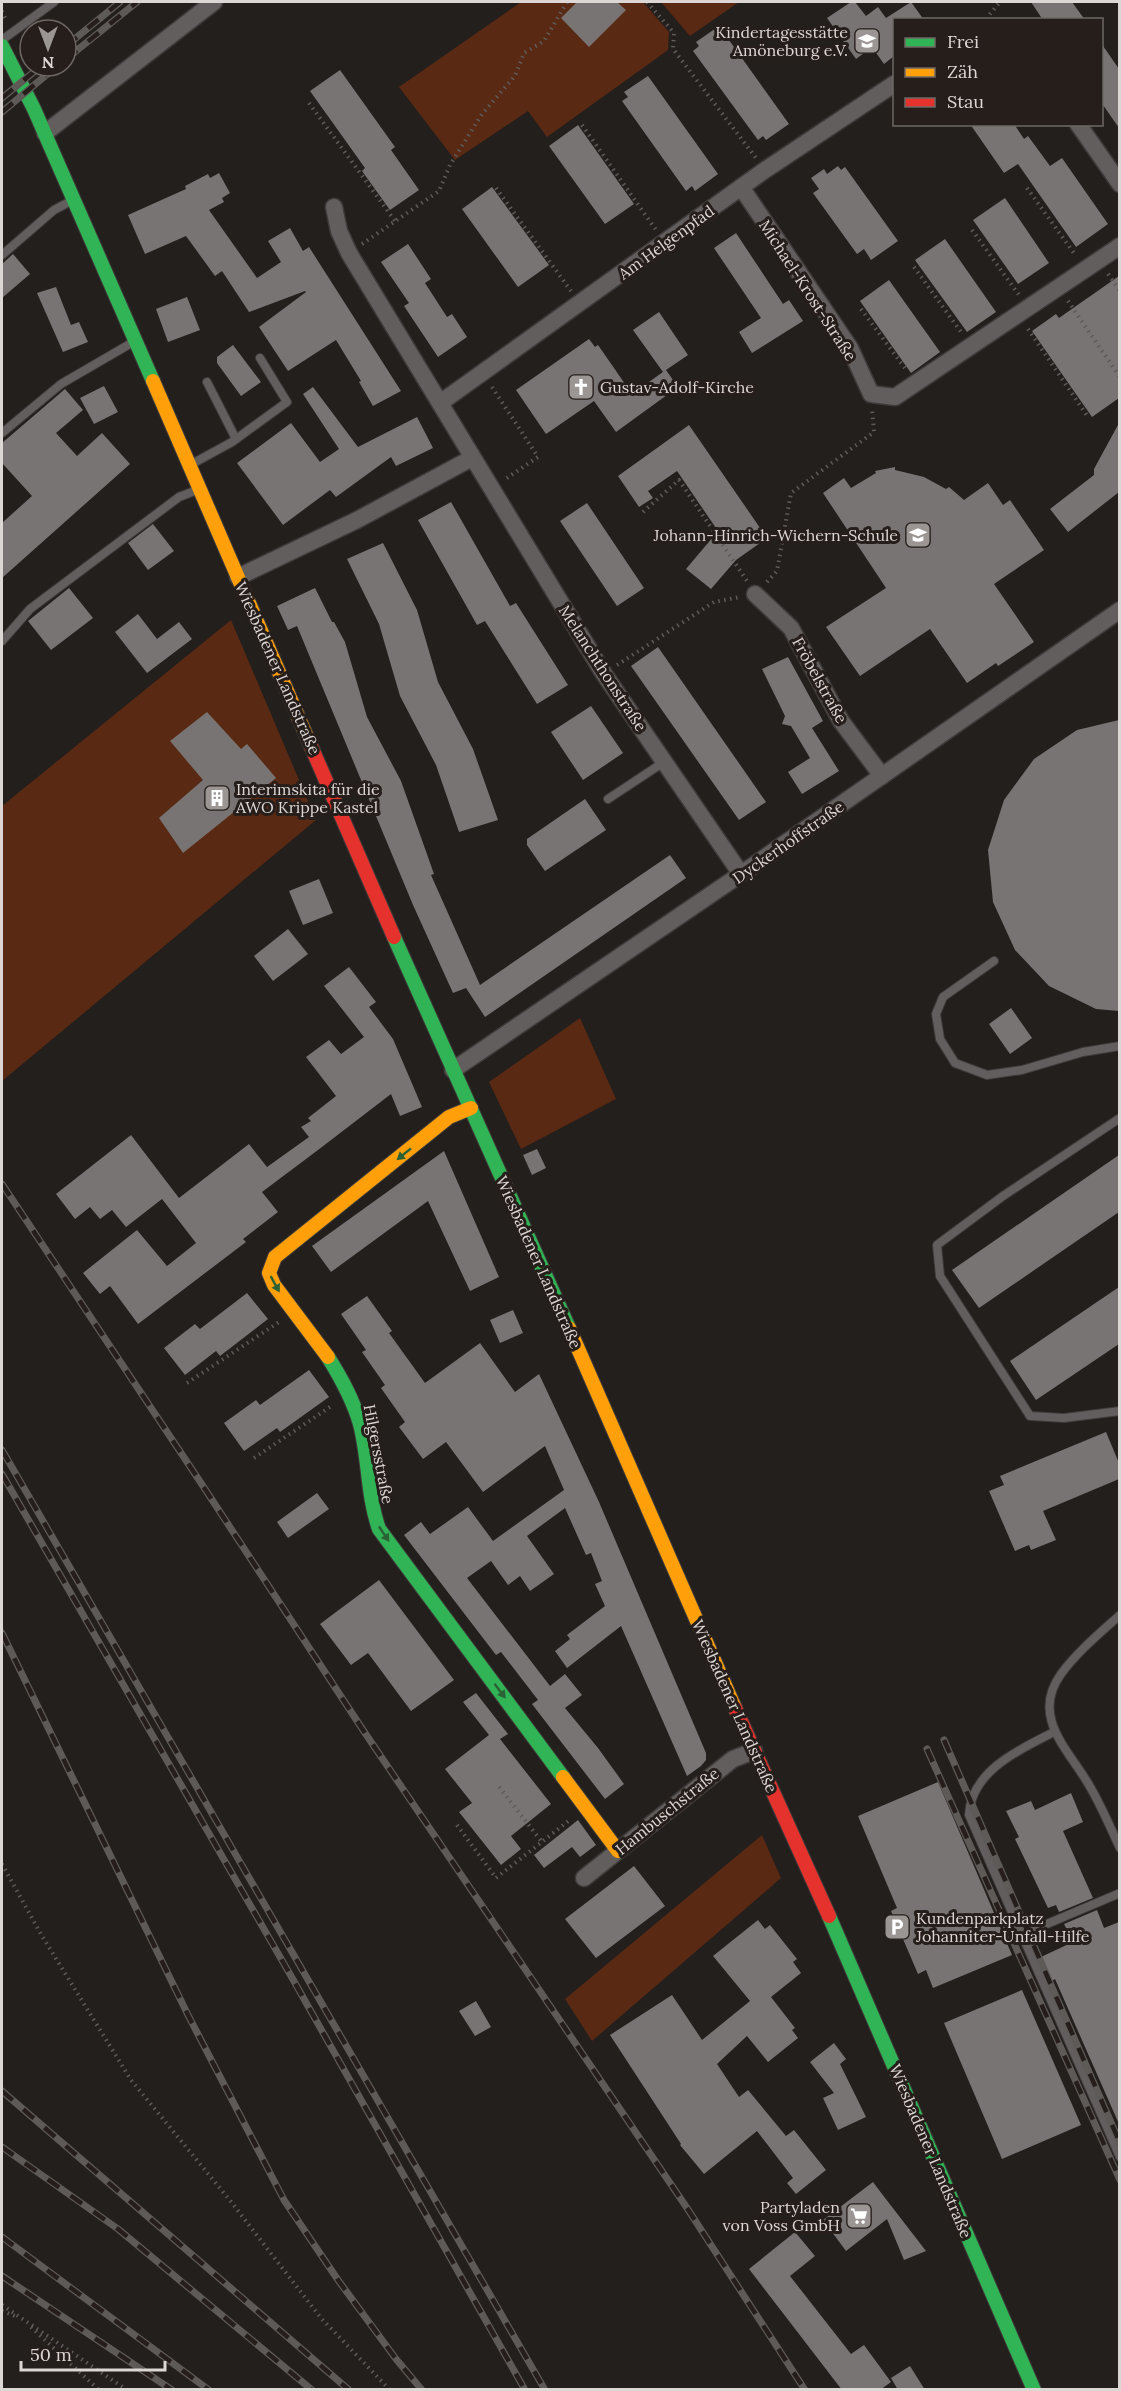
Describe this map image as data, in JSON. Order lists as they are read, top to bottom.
{
  "streets": {
    "main road": ["Wiesbadener Landstraße", "Hilgersstraße"],
    "street": [
      "Am Helgenpfad",
      "Michael-Krost-Straße",
      "Melanchthonstraße",
      "Fröbelstraße",
      "Dyckerhoffstraße",
      "Hambuschstraße"
    ]
  },
  "crossings": [
    ["Am Helgenpfad", "Michael-Krost-Straße"],
    ["Am Helgenpfad", "Melanchthonstraße"],
    ["Wiesbadener Landstraße", "Dyckerhoffstraße"],
    ["Wiesbadener Landstraße", "Hilgersstraße"],
    ["Wiesbadener Landstraße", "Hambuschstraße"],
    ["Melanchthonstraße", "Dyckerhoffstraße"],
    ["Fröbelstraße", "Dyckerhoffstraße"],
    ["Hilgersstraße", "Hambuschstraße"]
  ],
  "places": {
    "school or university": ["Kindertagesstätte Amöneburg e.V.", "Johann-Hinrich-Wichern-Schule"],
    "church": ["Gustav-Adolf-Kirche"],
    "building": ["Interimskita für die AWO Krippe Kastel"],
    "parking": ["Kundenparkplatz Johanniter-Unfall-Hilfe"],
    "supermarket": ["Partyladen von Voss GmbH"]
  },
  "legend": ["Frei", "Zäh", "Stau"],
  "scale_bar": "50 m",
  "north": "bottom"
}
